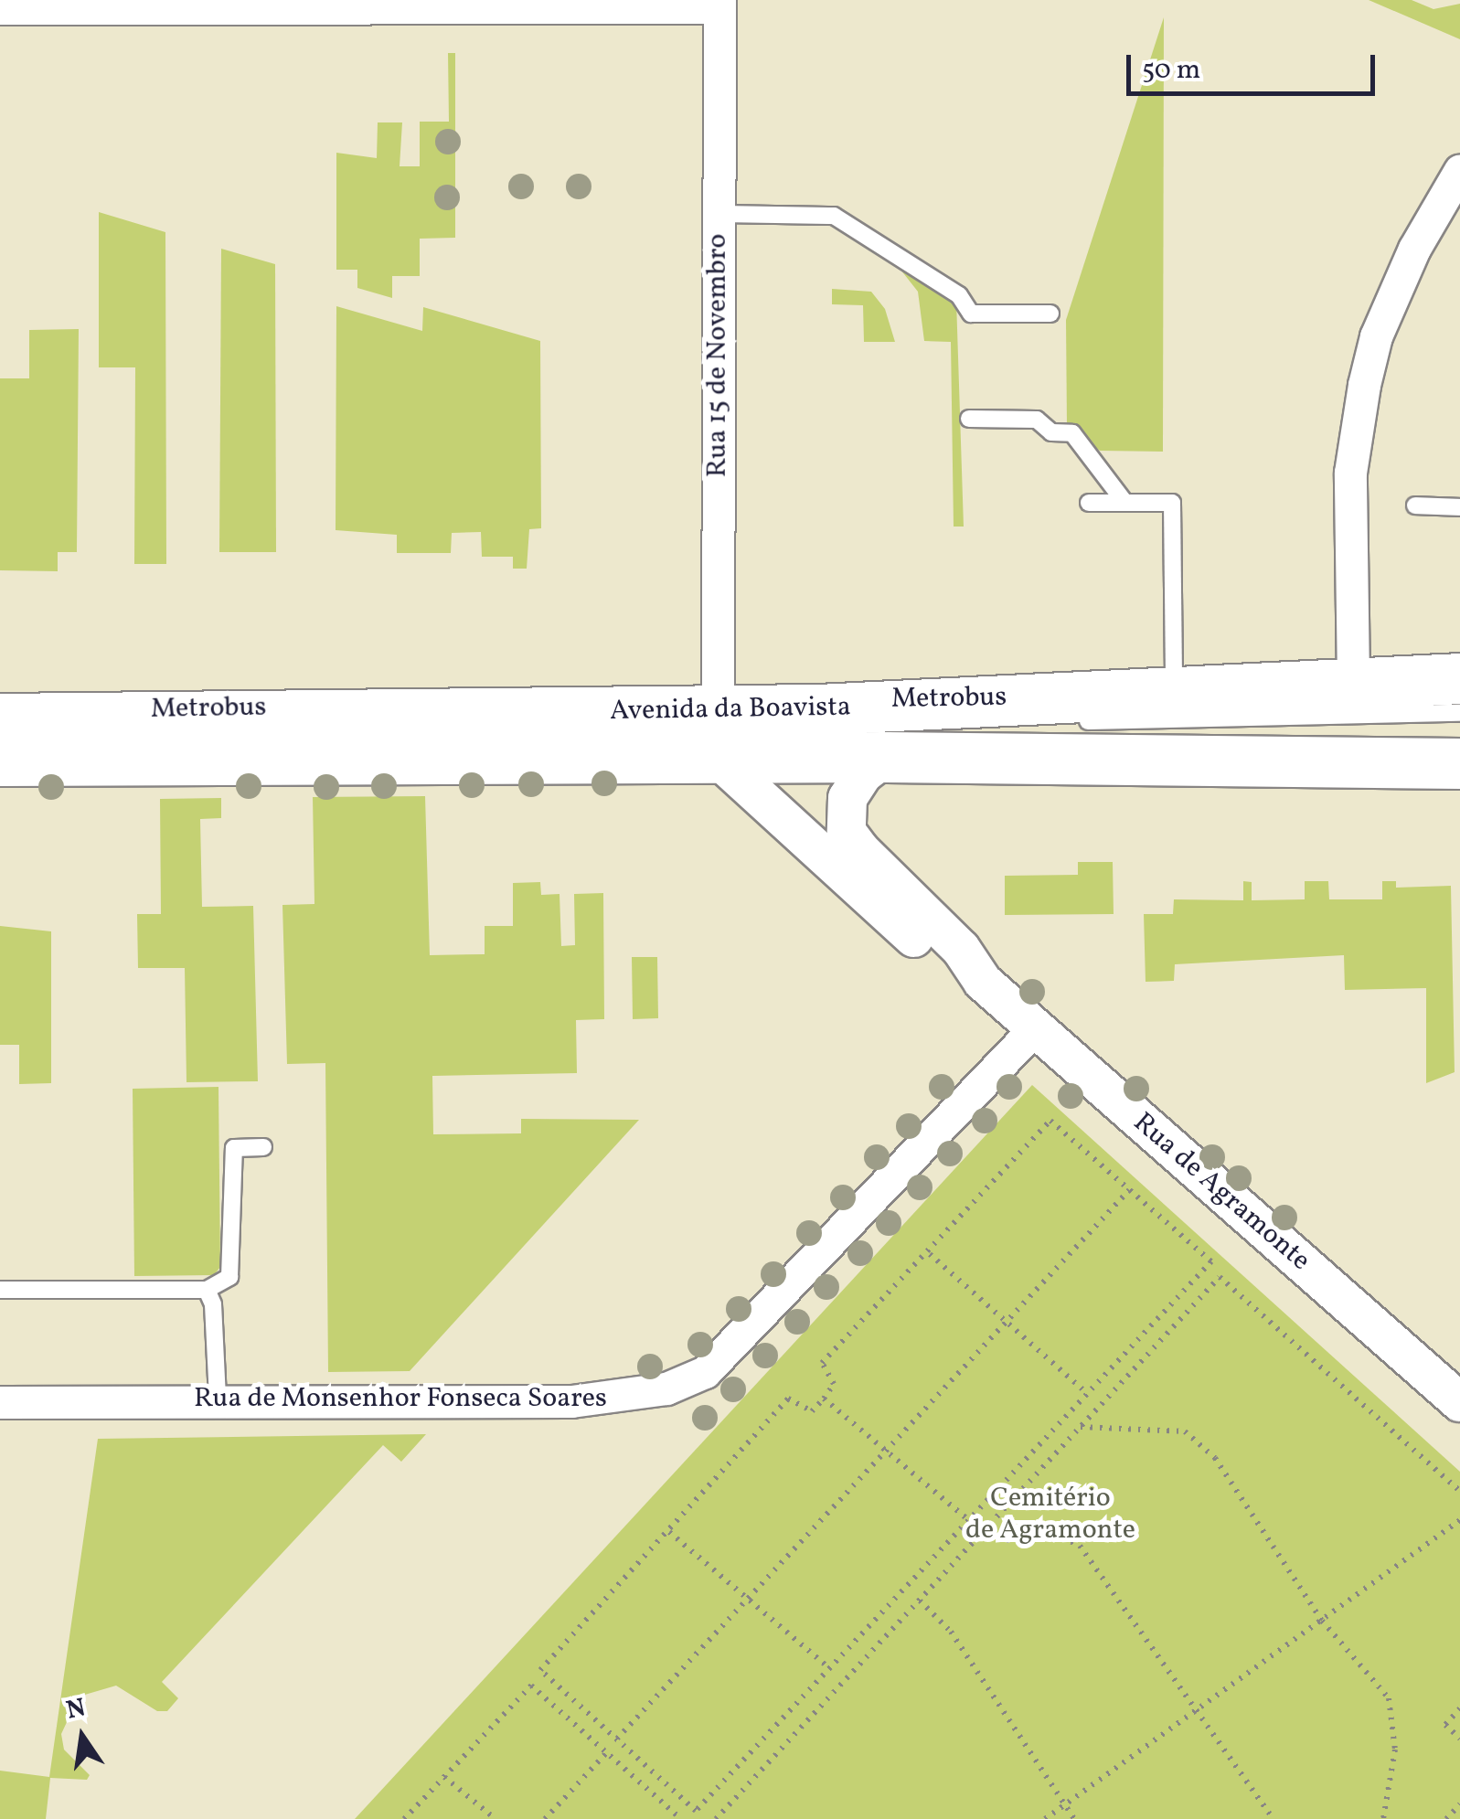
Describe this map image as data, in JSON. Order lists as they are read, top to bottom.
{
  "streets": {
    "main road": ["Avenida da Boavista"],
    "street": ["Rua 15 de Novembro", "Rua de Agramonte", "Rua de Monsenhor Fonseca Soares"],
    "lane": ["Metrobus"]
  },
  "crossings": [
    ["Rua 15 de Novembro", "Metrobus"],
    ["Rua 15 de Novembro", "Avenida da Boavista"],
    ["Rua 15 de Novembro", "Rua de Agramonte"],
    ["Metrobus", "Avenida da Boavista"],
    ["Metrobus", "Rua de Agramonte"],
    ["Avenida da Boavista", "Rua de Agramonte"],
    ["Rua de Agramonte", "Rua de Monsenhor Fonseca Soares"]
  ],
  "parks": ["Cemitério de Agramonte"],
  "scale_bar": "50 m",
  "north": "top"
}
